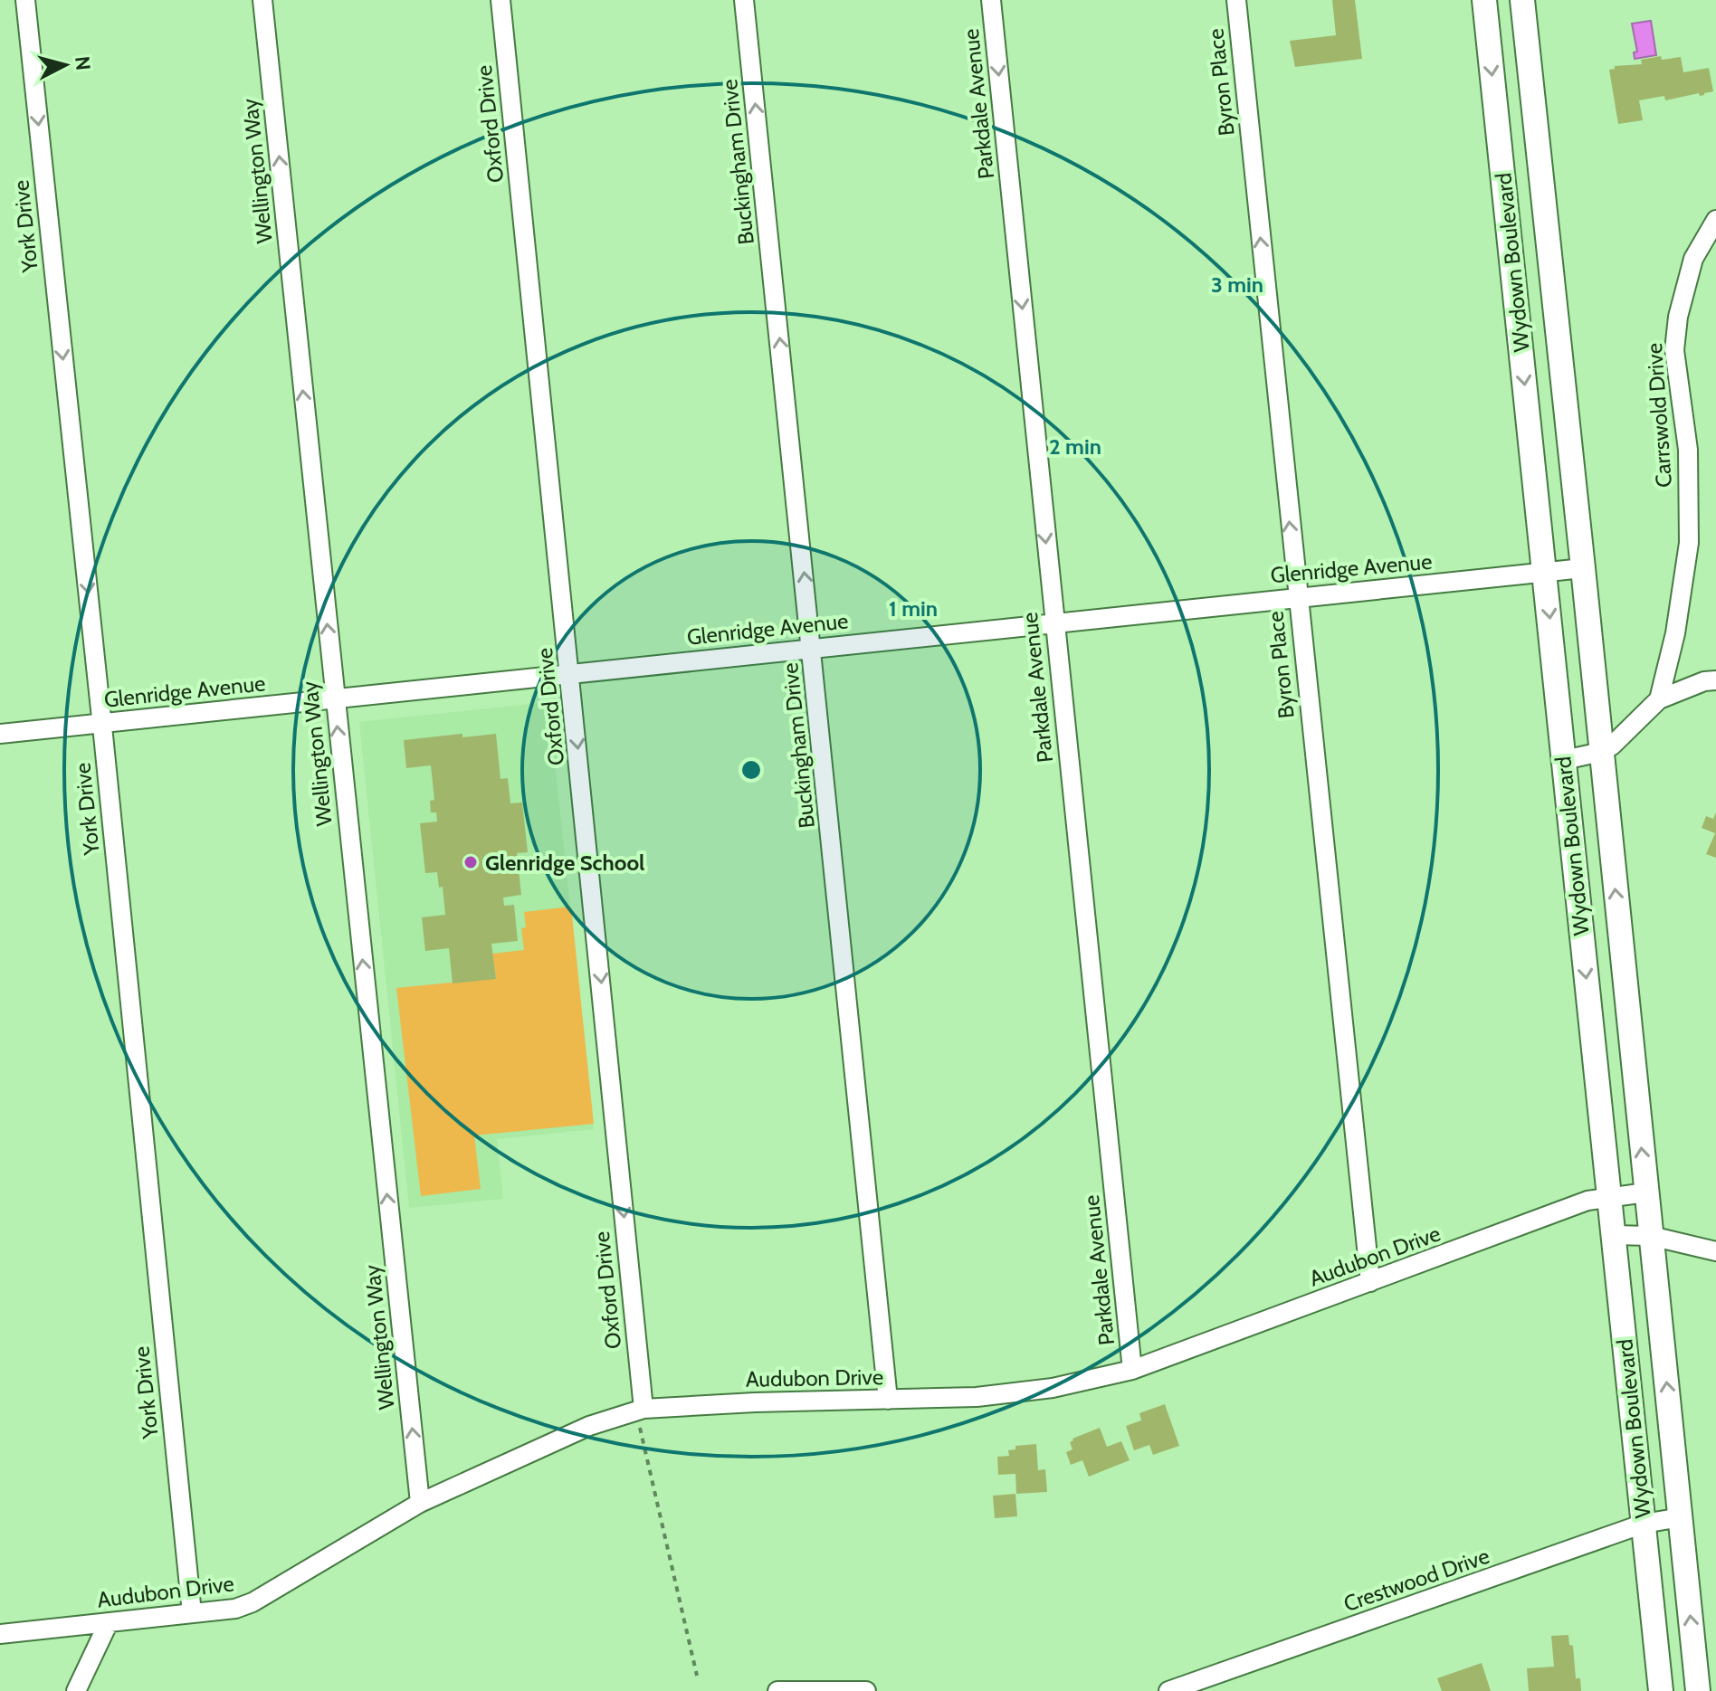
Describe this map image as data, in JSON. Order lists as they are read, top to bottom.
{
  "streets": {
    "street": [
      "Byron Place",
      "Parkdale Avenue",
      "Oxford Drive",
      "Buckingham Drive",
      "Wellington Way",
      "York Drive",
      "Wydown Boulevard",
      "Carrswold Drive",
      "Glenridge Avenue",
      "Audubon Drive",
      "Crestwood Drive"
    ]
  },
  "crossings": [
    ["Byron Place", "Glenridge Avenue"],
    ["Byron Place", "Audubon Drive"],
    ["Parkdale Avenue", "Glenridge Avenue"],
    ["Parkdale Avenue", "Audubon Drive"],
    ["Oxford Drive", "Glenridge Avenue"],
    ["Oxford Drive", "Audubon Drive"],
    ["Buckingham Drive", "Glenridge Avenue"],
    ["Buckingham Drive", "Audubon Drive"],
    ["Wellington Way", "Glenridge Avenue"],
    ["Wellington Way", "Audubon Drive"],
    ["York Drive", "Glenridge Avenue"],
    ["York Drive", "Audubon Drive"],
    ["Wydown Boulevard", "Glenridge Avenue"],
    ["Wydown Boulevard", "Audubon Drive"],
    ["Wydown Boulevard", "Crestwood Drive"]
  ],
  "one_way": [
    "Byron Place",
    "Parkdale Avenue",
    "Oxford Drive",
    "Buckingham Drive",
    "Wellington Way",
    "York Drive"
  ],
  "places": ["Glenridge School"],
  "north": "right",
  "rings": ["3 min", "2 min", "1 min"]
}
